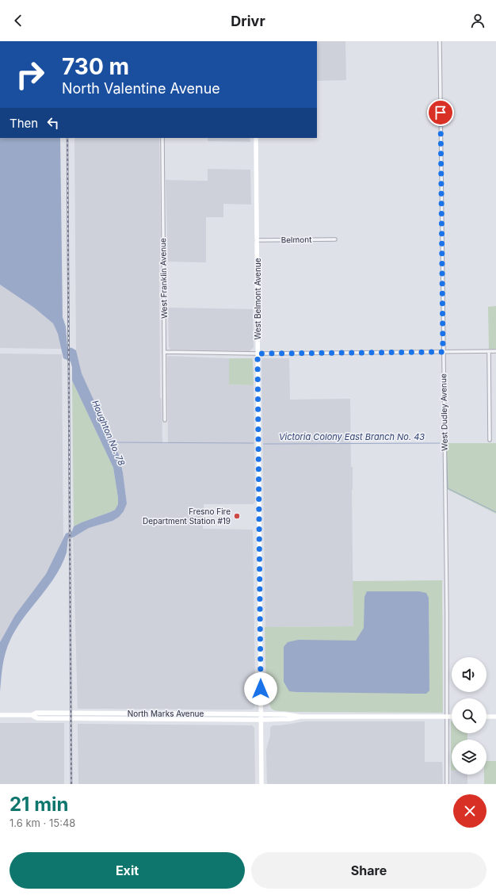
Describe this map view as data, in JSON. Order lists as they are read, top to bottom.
{
  "streets": {
    "main road": ["West Belmont Avenue", "North Marks Avenue"],
    "street": ["Belmont", "West Franklin Avenue", "West Dudley Avenue"]
  },
  "crossings": [
    ["Belmont", "West Belmont Avenue"],
    ["West Belmont Avenue", "North Marks Avenue"],
    ["West Dudley Avenue", "North Marks Avenue"]
  ],
  "water": ["Houghton No. 78", "Victoria Colony East Branch No. 43"],
  "places": ["Fresno Fire Department Station #19"],
  "page": {
    "header": "Drivr",
    "turn": ["730 m", "North Valentine Avenue"],
    "then": "Then",
    "heading": ["21 min", "1.6 km · 15:48"],
    "buttons": ["Exit", "Share"]
  }
}
